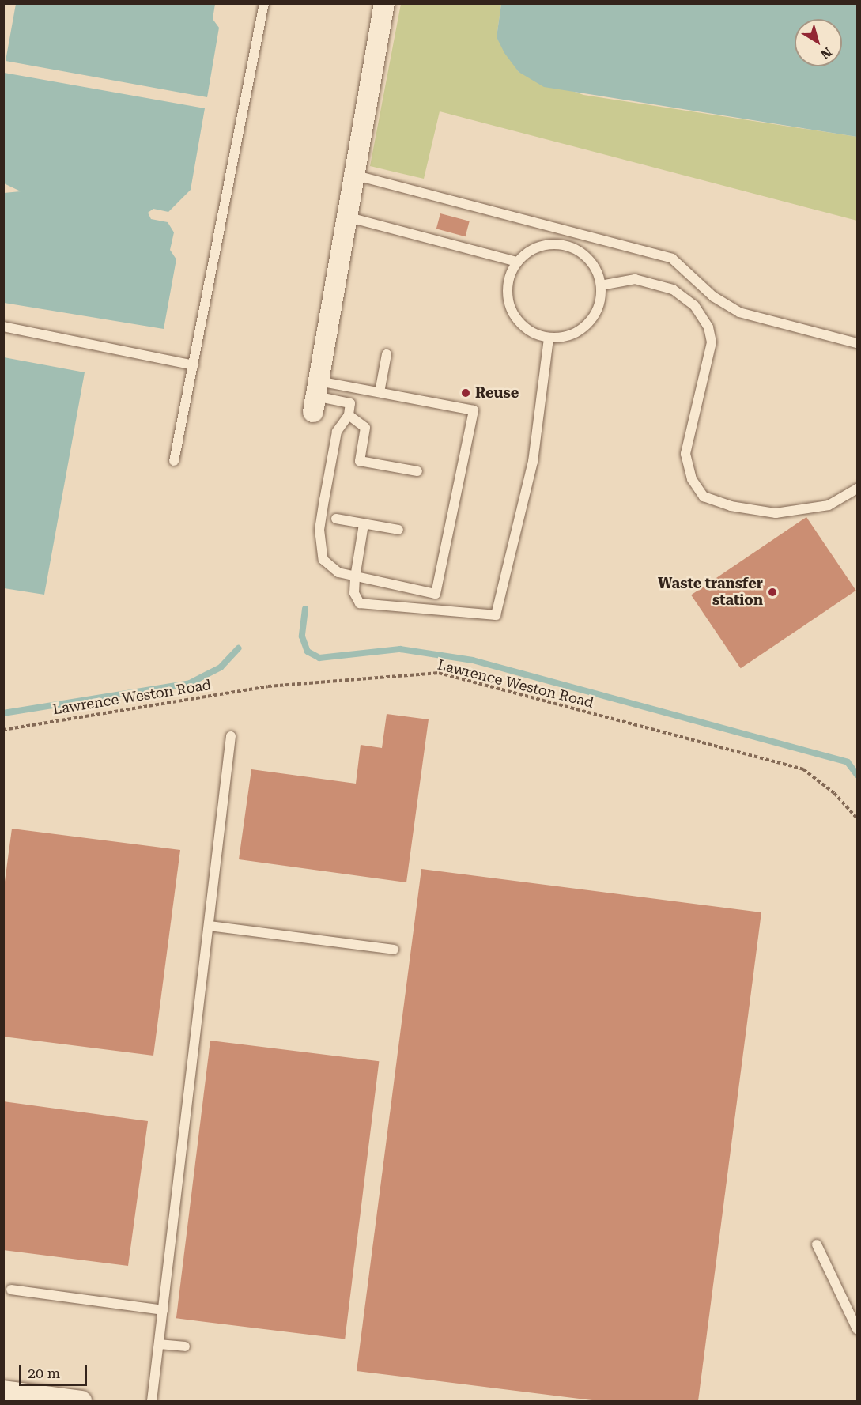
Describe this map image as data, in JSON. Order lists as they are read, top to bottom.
{
  "streets": {
    "path": ["Lawrence Weston Road"]
  },
  "places": ["Reuse", "Waste transfer station"],
  "scale_bar": "20 m",
  "north": "bottom right"
}
